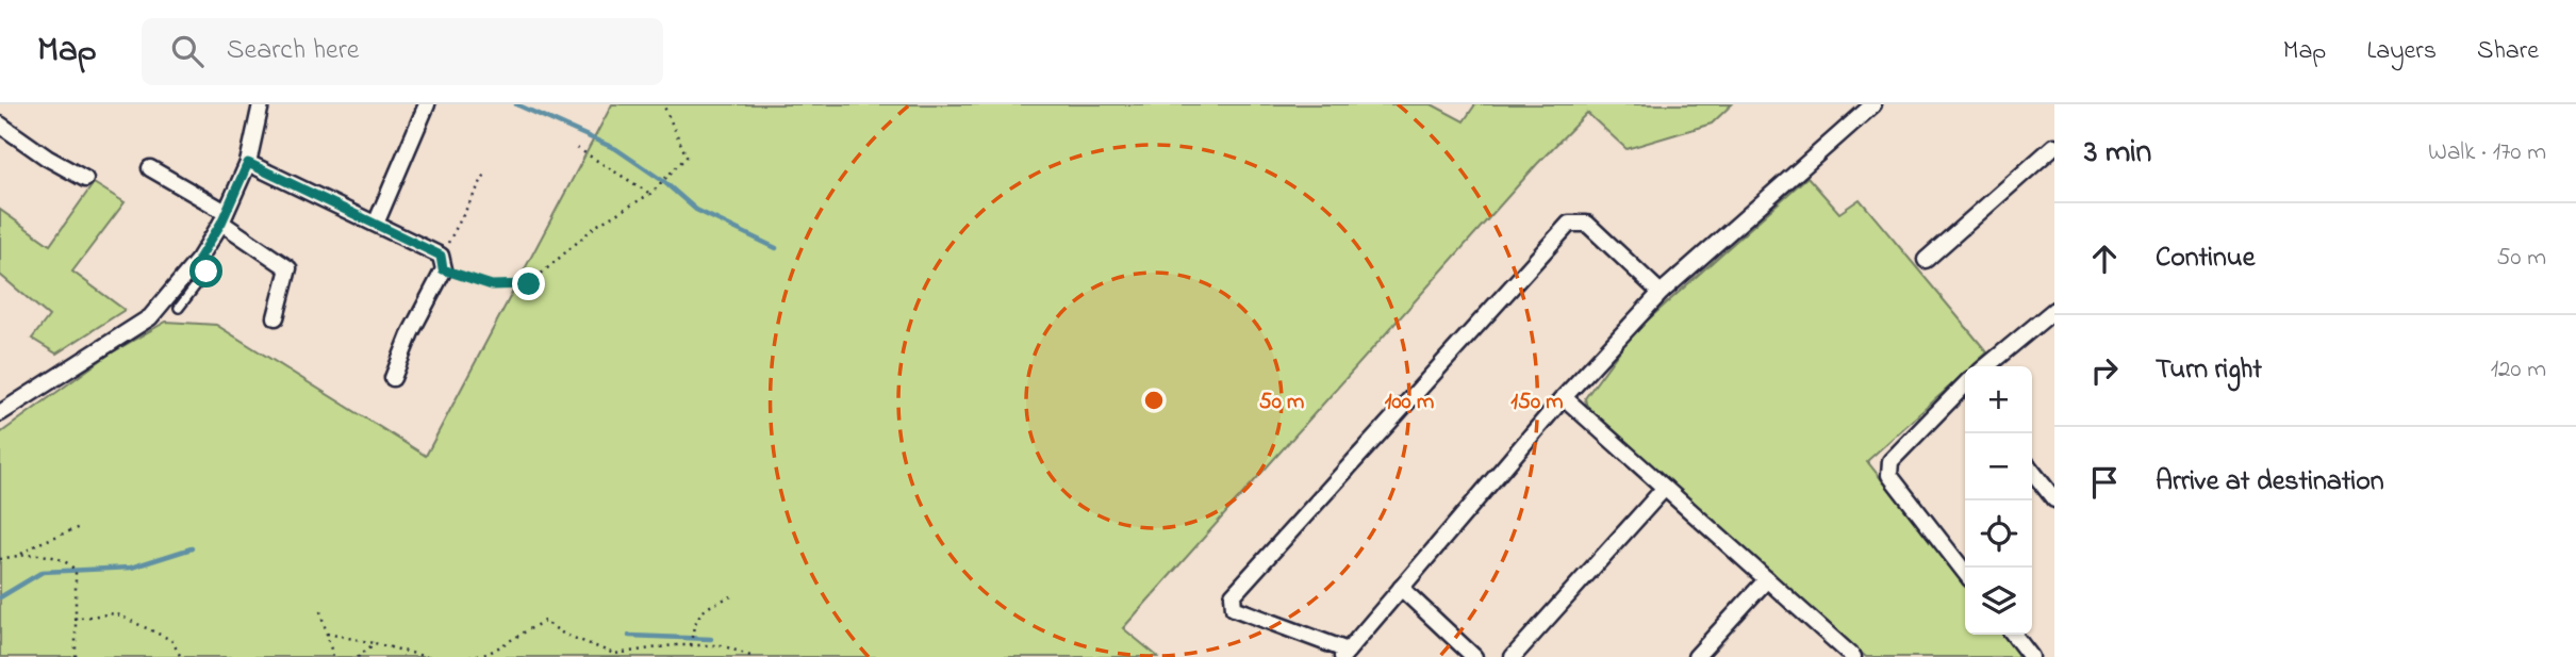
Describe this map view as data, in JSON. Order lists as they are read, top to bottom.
{
  "page": {
    "header": "Map",
    "search": "Search here",
    "nav": ["Map", "Layers", "Share"],
    "heading": ["3 min", "Walk · 170 m"],
    "list": [
      ["Continue", "50 m"],
      ["Turn right", "120 m"],
      "Arrive at destination"
    ],
    "map_buttons": ["+", "−"]
  },
  "rings": ["50 m", "100 m", "150 m"]
}
